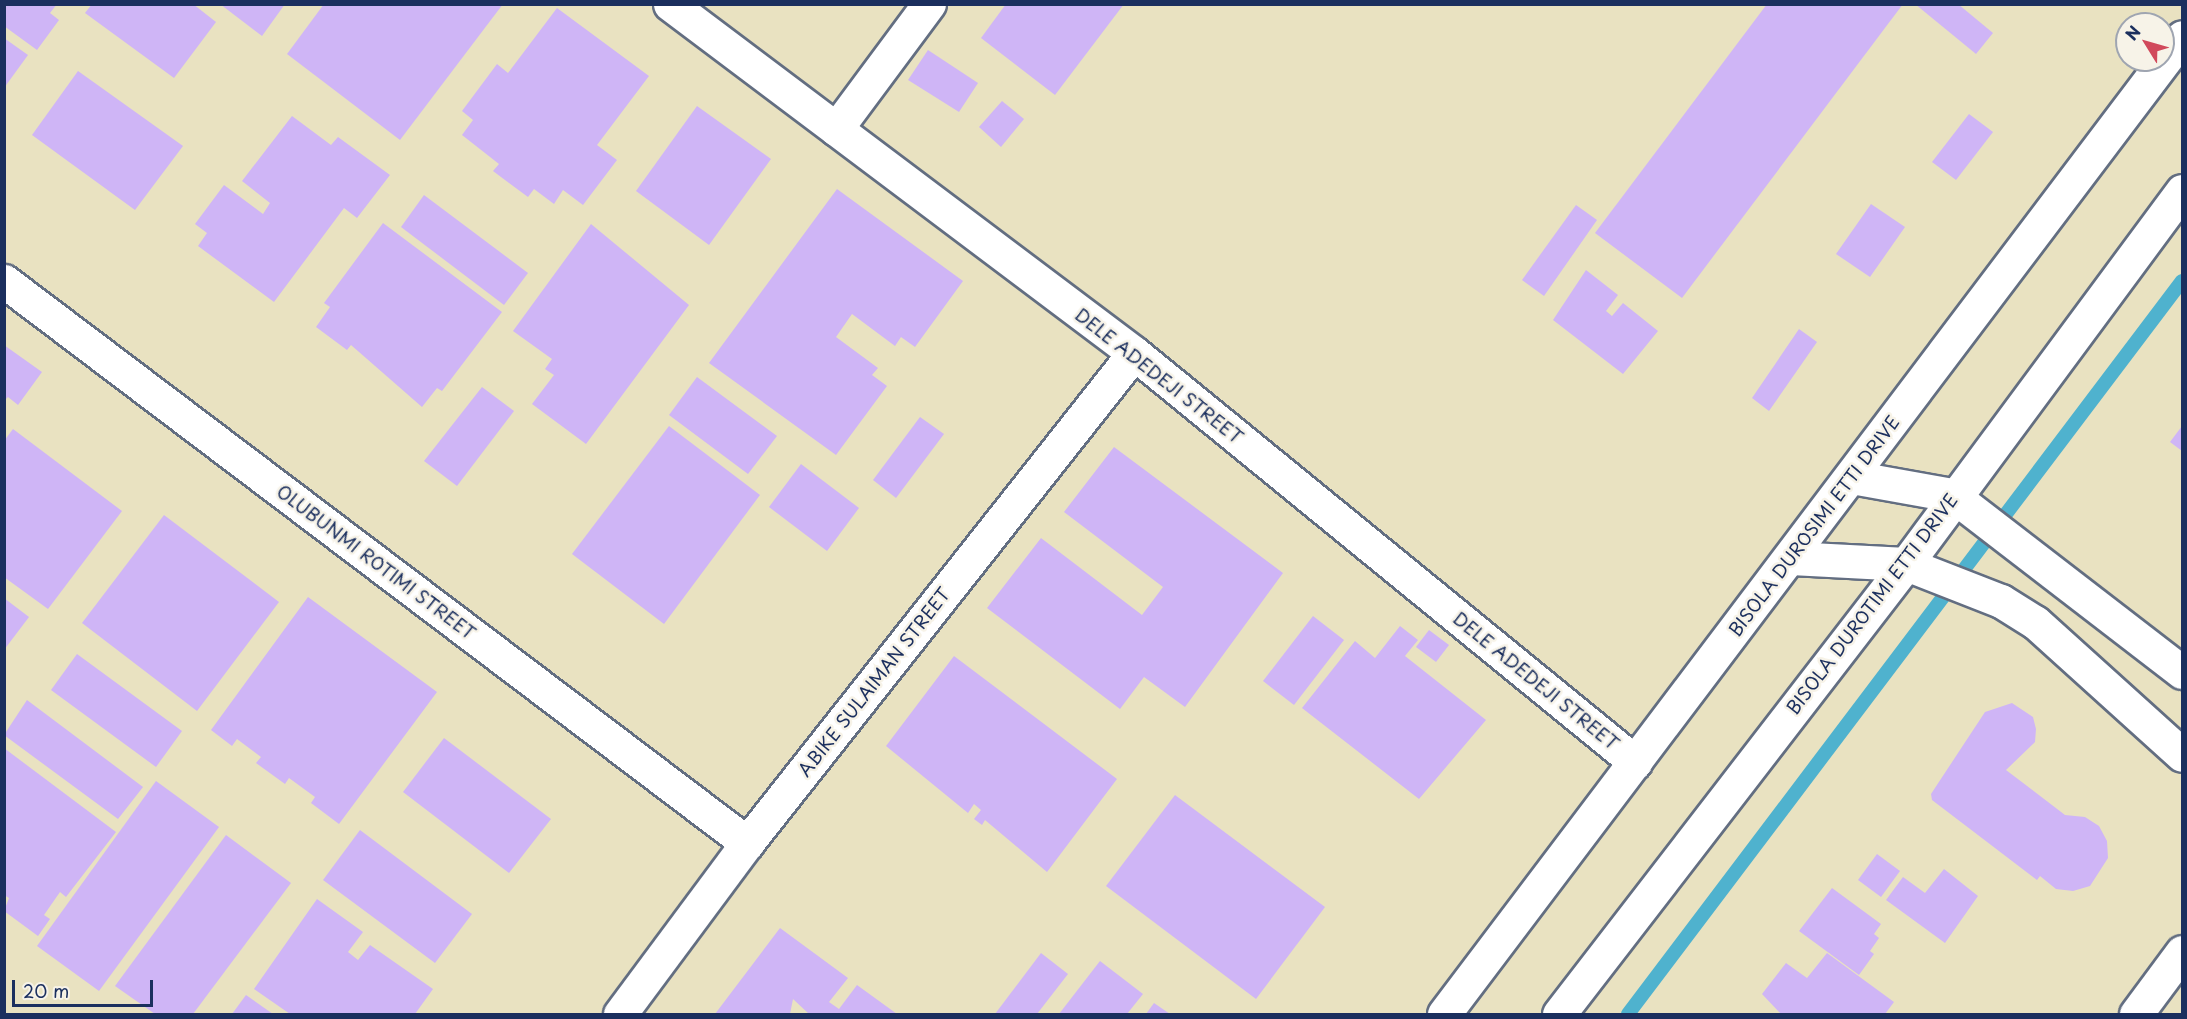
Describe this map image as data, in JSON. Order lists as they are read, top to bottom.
{
  "streets": {
    "street": [
      "DELE ADEDEJI STREET",
      "BISOLA DUROSIMI ETTI DRIVE",
      "OLUBUNMI ROTIMI STREET",
      "BISOLA DUROTIMI ETTI DRIVE",
      "ABIKE SULAIMAN STREET"
    ]
  },
  "crossings": [
    ["DELE ADEDEJI STREET", "BISOLA DUROSIMI ETTI DRIVE"],
    ["DELE ADEDEJI STREET", "ABIKE SULAIMAN STREET"],
    ["OLUBUNMI ROTIMI STREET", "ABIKE SULAIMAN STREET"]
  ],
  "scale_bar": "20 m",
  "north": "top left"
}
